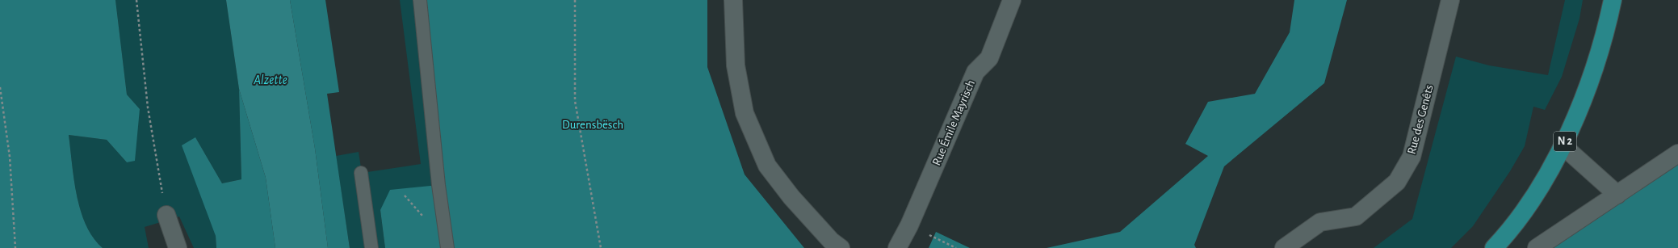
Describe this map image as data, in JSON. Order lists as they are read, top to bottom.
{
  "streets": {
    "main road": ["N 2"],
    "street": ["Rue des Genêts", "Rue Émile Mayrisch"]
  },
  "water": ["Alzette"],
  "parks": ["Durensbësch"]
}
